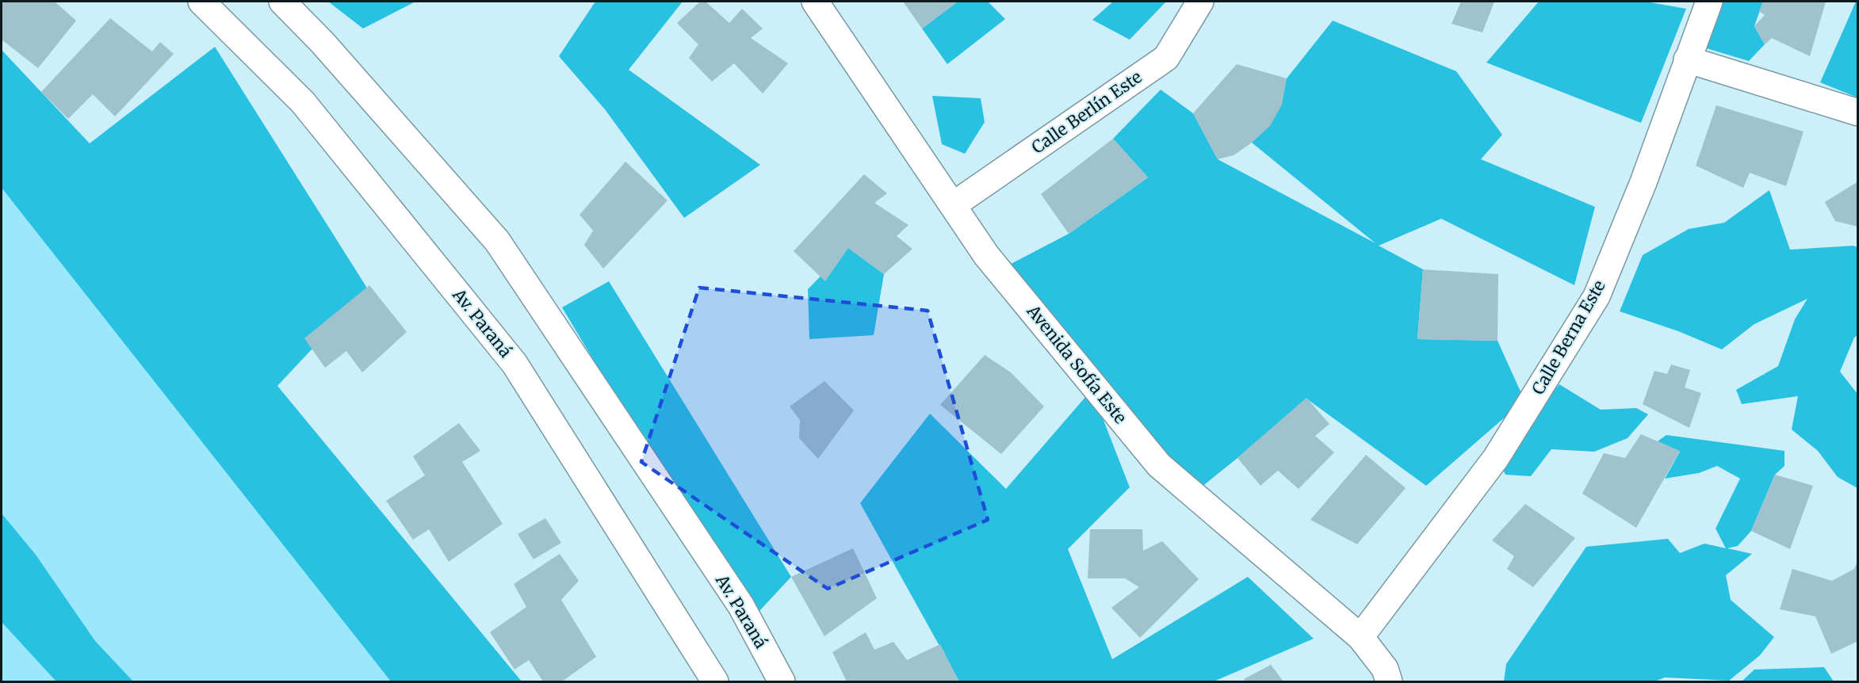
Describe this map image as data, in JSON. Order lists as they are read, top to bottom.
{
  "streets": {
    "street": [
      "Calle Berlín Este",
      "Av. Paraná",
      "Calle Berna Este",
      "Avenida Sofía Este"
    ]
  },
  "crossings": [
    ["Calle Berlín Este", "Avenida Sofía Este"],
    ["Calle Berna Este", "Avenida Sofía Este"]
  ]
}
